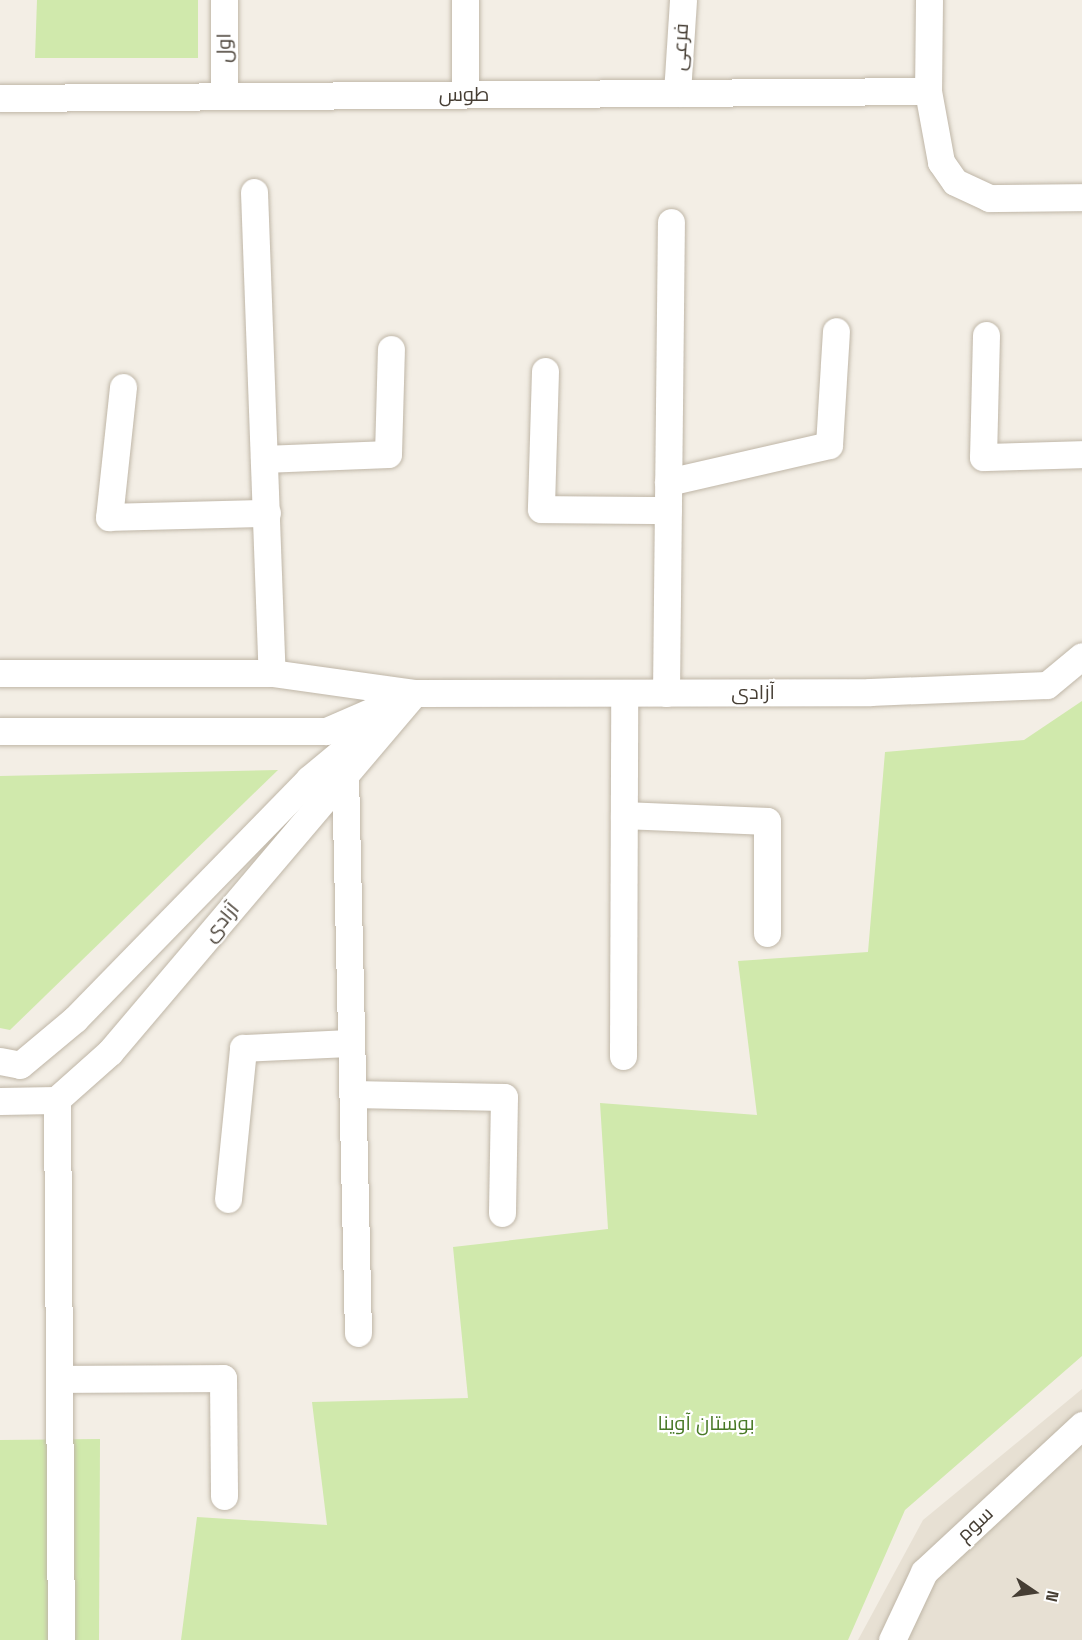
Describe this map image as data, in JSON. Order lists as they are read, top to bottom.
{
  "streets": {
    "street": [
      "فرعی",
      "اول",
      "طوس",
      "آزادی",
      "سوم"
    ]
  },
  "crossings": [
    ["فرعی", "طوس"],
    ["اول", "طوس"]
  ],
  "parks": ["بوستان آوینا"],
  "north": "right"
}
